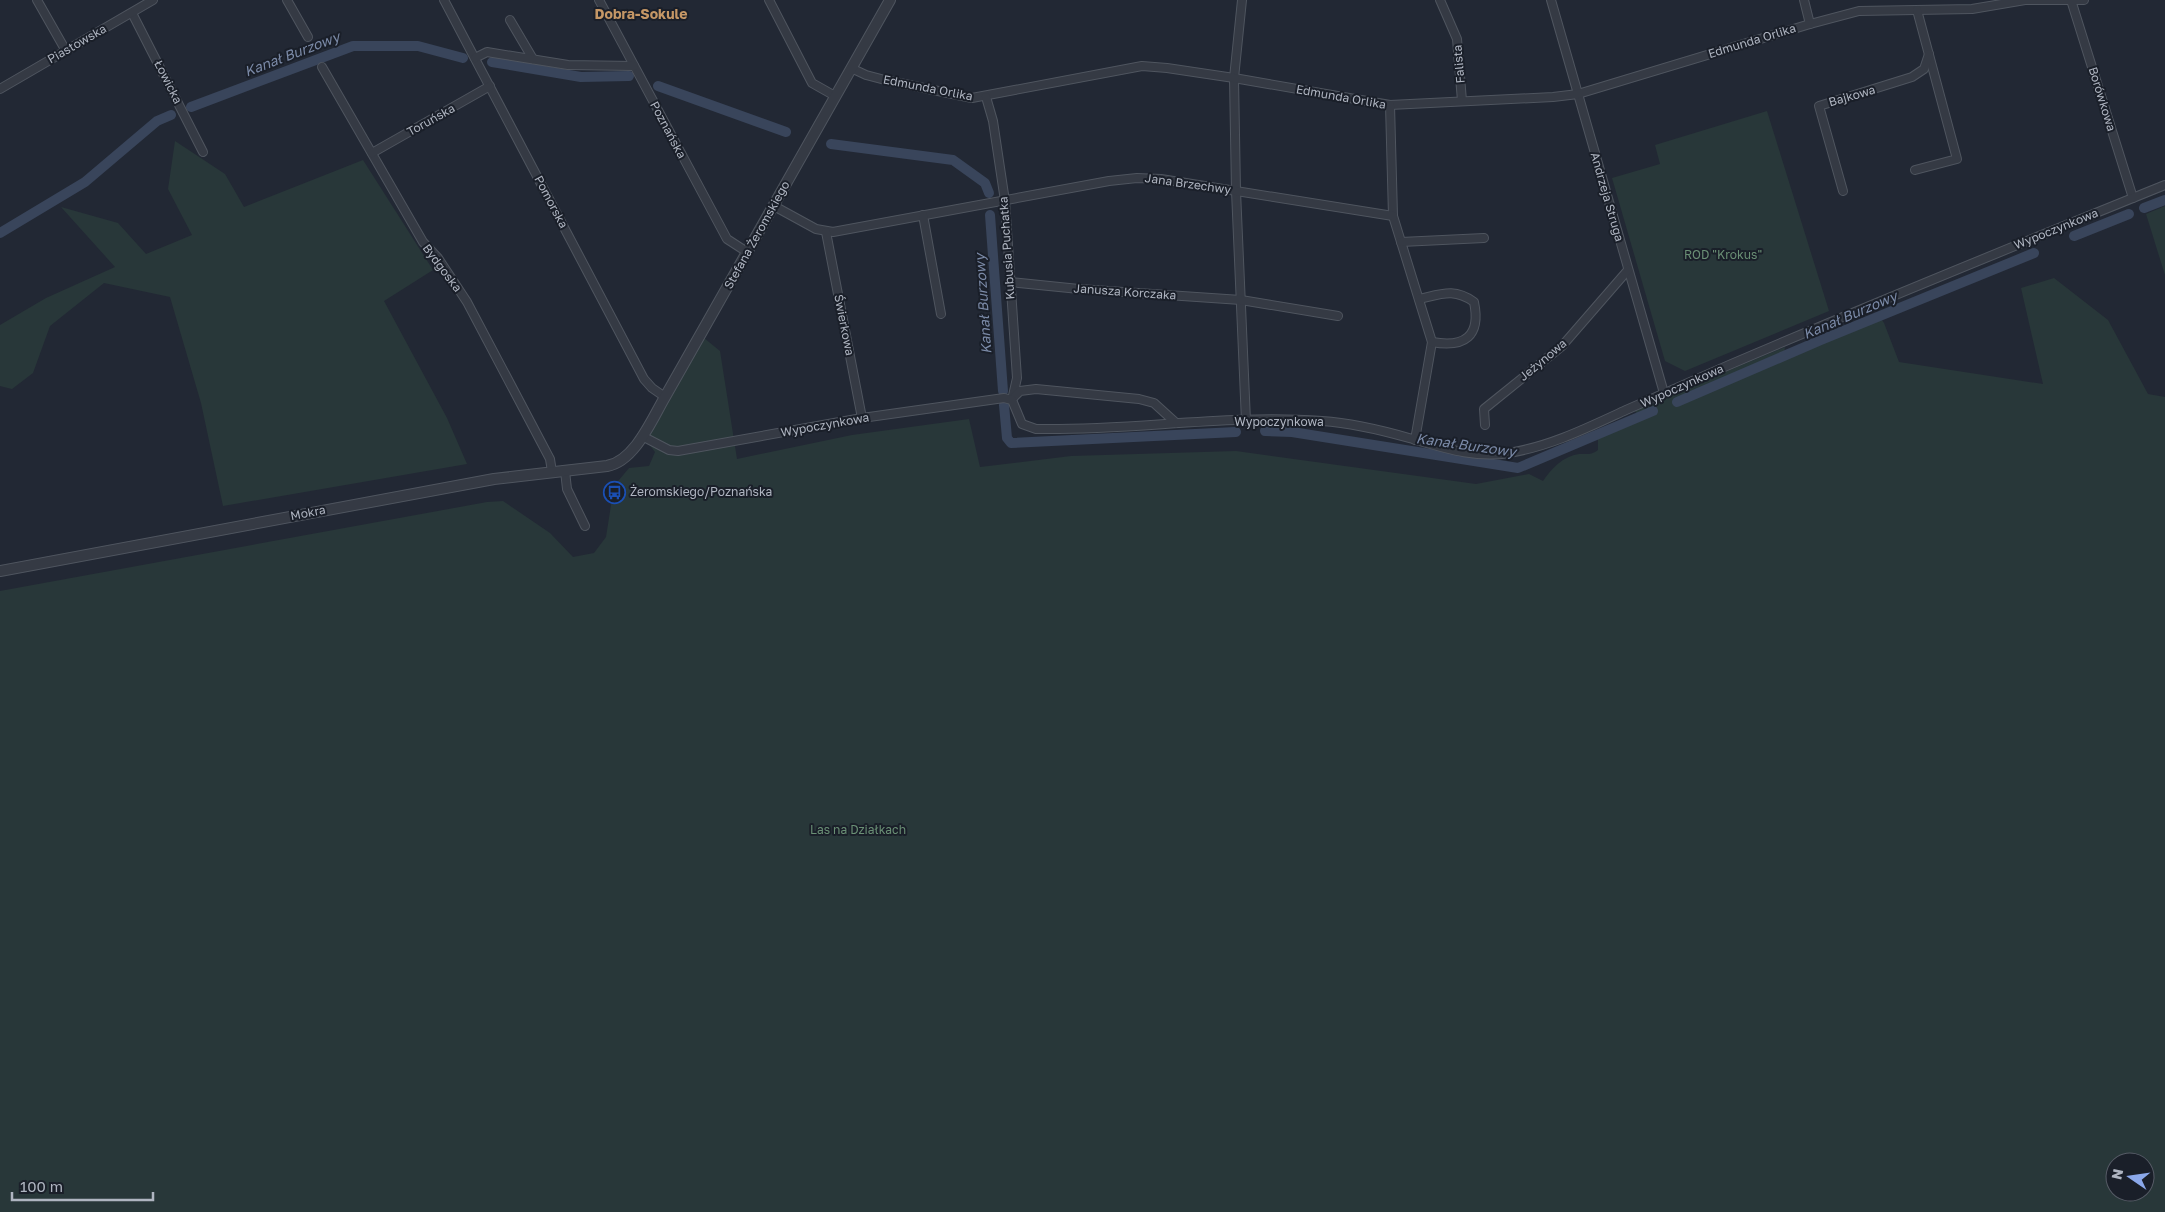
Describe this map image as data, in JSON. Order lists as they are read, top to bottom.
{
  "streets": {
    "street": [
      "Edmunda Orlika",
      "Piastowska",
      "Falista",
      "Łowicka",
      "Bajkowa",
      "Borówkowa",
      "Toruńska",
      "Poznańska",
      "Jana Brzechwy",
      "Andrzeja Struga",
      "Pomorska",
      "Wypoczynkowa",
      "Stefana Żeromskiego",
      "Kubusia Puchatka",
      "Bydgoska",
      "Janusza Korczaka",
      "Świerkowa",
      "Jeżynowa",
      "Mokra"
    ]
  },
  "crossings": [
    ["Edmunda Orlika", "Falista"],
    ["Edmunda Orlika", "Borówkowa"],
    ["Edmunda Orlika", "Andrzeja Struga"],
    ["Edmunda Orlika", "Stefana Żeromskiego"],
    ["Edmunda Orlika", "Kubusia Puchatka"],
    ["Piastowska", "Łowicka"],
    ["Borówkowa", "Wypoczynkowa"],
    ["Toruńska", "Pomorska"],
    ["Toruńska", "Bydgoska"],
    ["Poznańska", "Stefana Żeromskiego"],
    ["Jana Brzechwy", "Kubusia Puchatka"],
    ["Jana Brzechwy", "Świerkowa"],
    ["Andrzeja Struga", "Wypoczynkowa"],
    ["Andrzeja Struga", "Jeżynowa"],
    ["Pomorska", "Stefana Żeromskiego"],
    ["Wypoczynkowa", "Stefana Żeromskiego"],
    ["Wypoczynkowa", "Kubusia Puchatka"],
    ["Wypoczynkowa", "Świerkowa"],
    ["Stefana Żeromskiego", "Mokra"],
    ["Kubusia Puchatka", "Janusza Korczaka"],
    ["Bydgoska", "Mokra"]
  ],
  "districts": ["Dobra-Sokule"],
  "water": ["Kanał Burzowy"],
  "parks": ["ROD \"Krokus\"", "Las na Działkach"],
  "places": {
    "bus stop": ["Żeromskiego/Poznańska"]
  },
  "scale_bar": "100 m",
  "north": "left"
}
